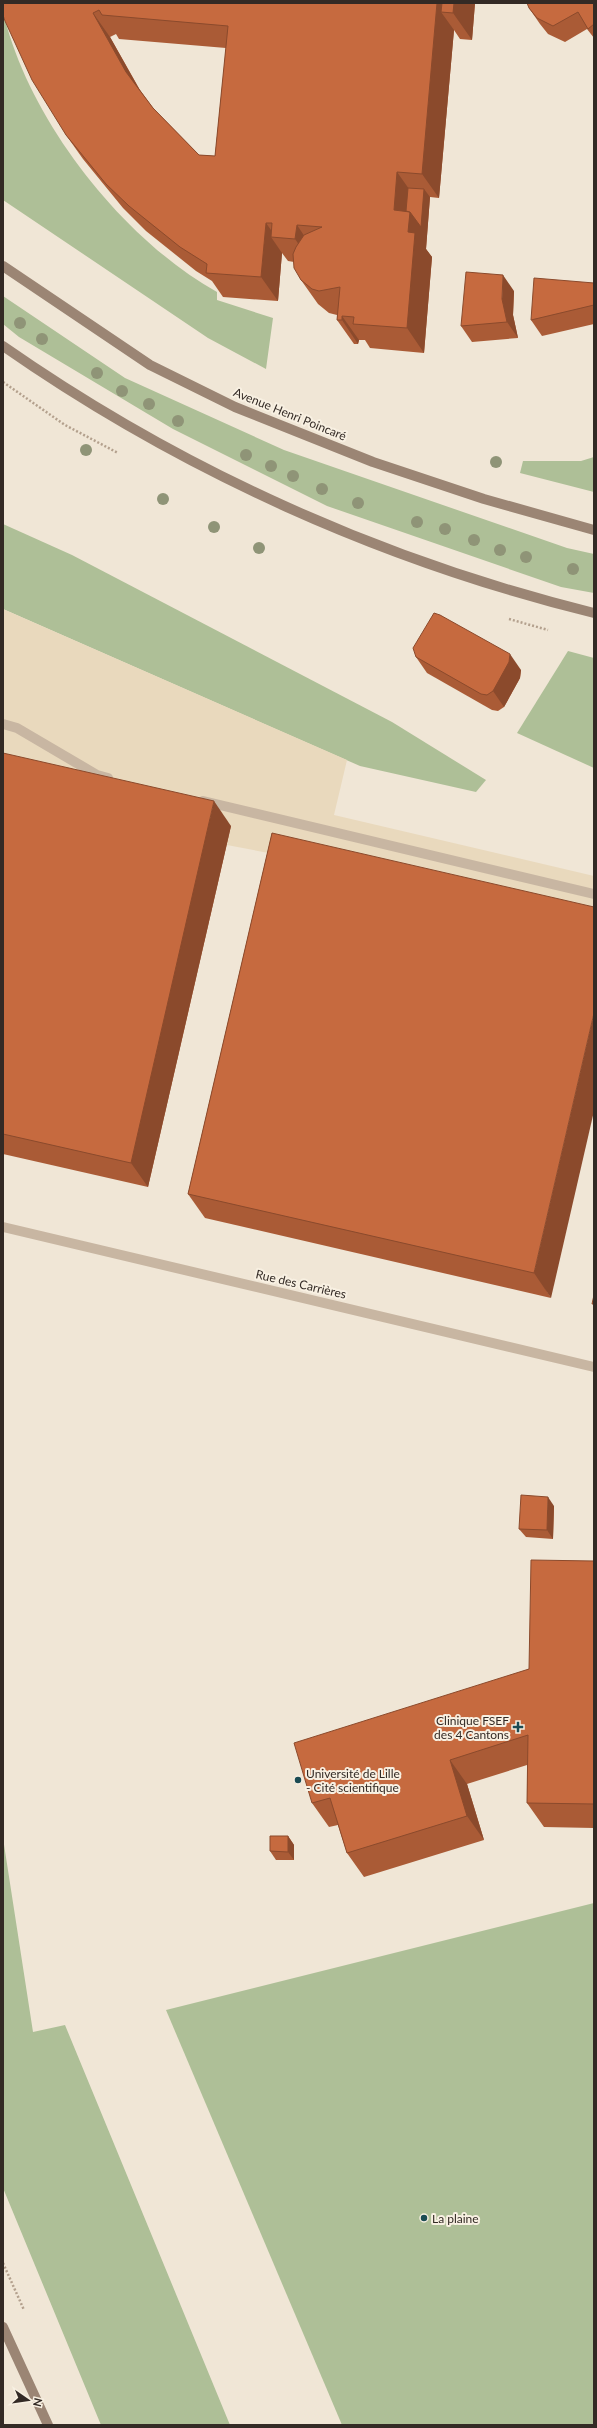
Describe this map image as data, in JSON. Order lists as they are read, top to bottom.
{
  "streets": {
    "street": ["Avenue Henri Poincaré", "Rue des Carrières"]
  },
  "places": {
    "health": ["Clinique FSEF des 4 Cantons"],
    "other": ["Université de Lille ‐ Cité scientifique", "La plaine"]
  },
  "north": "right"
}
